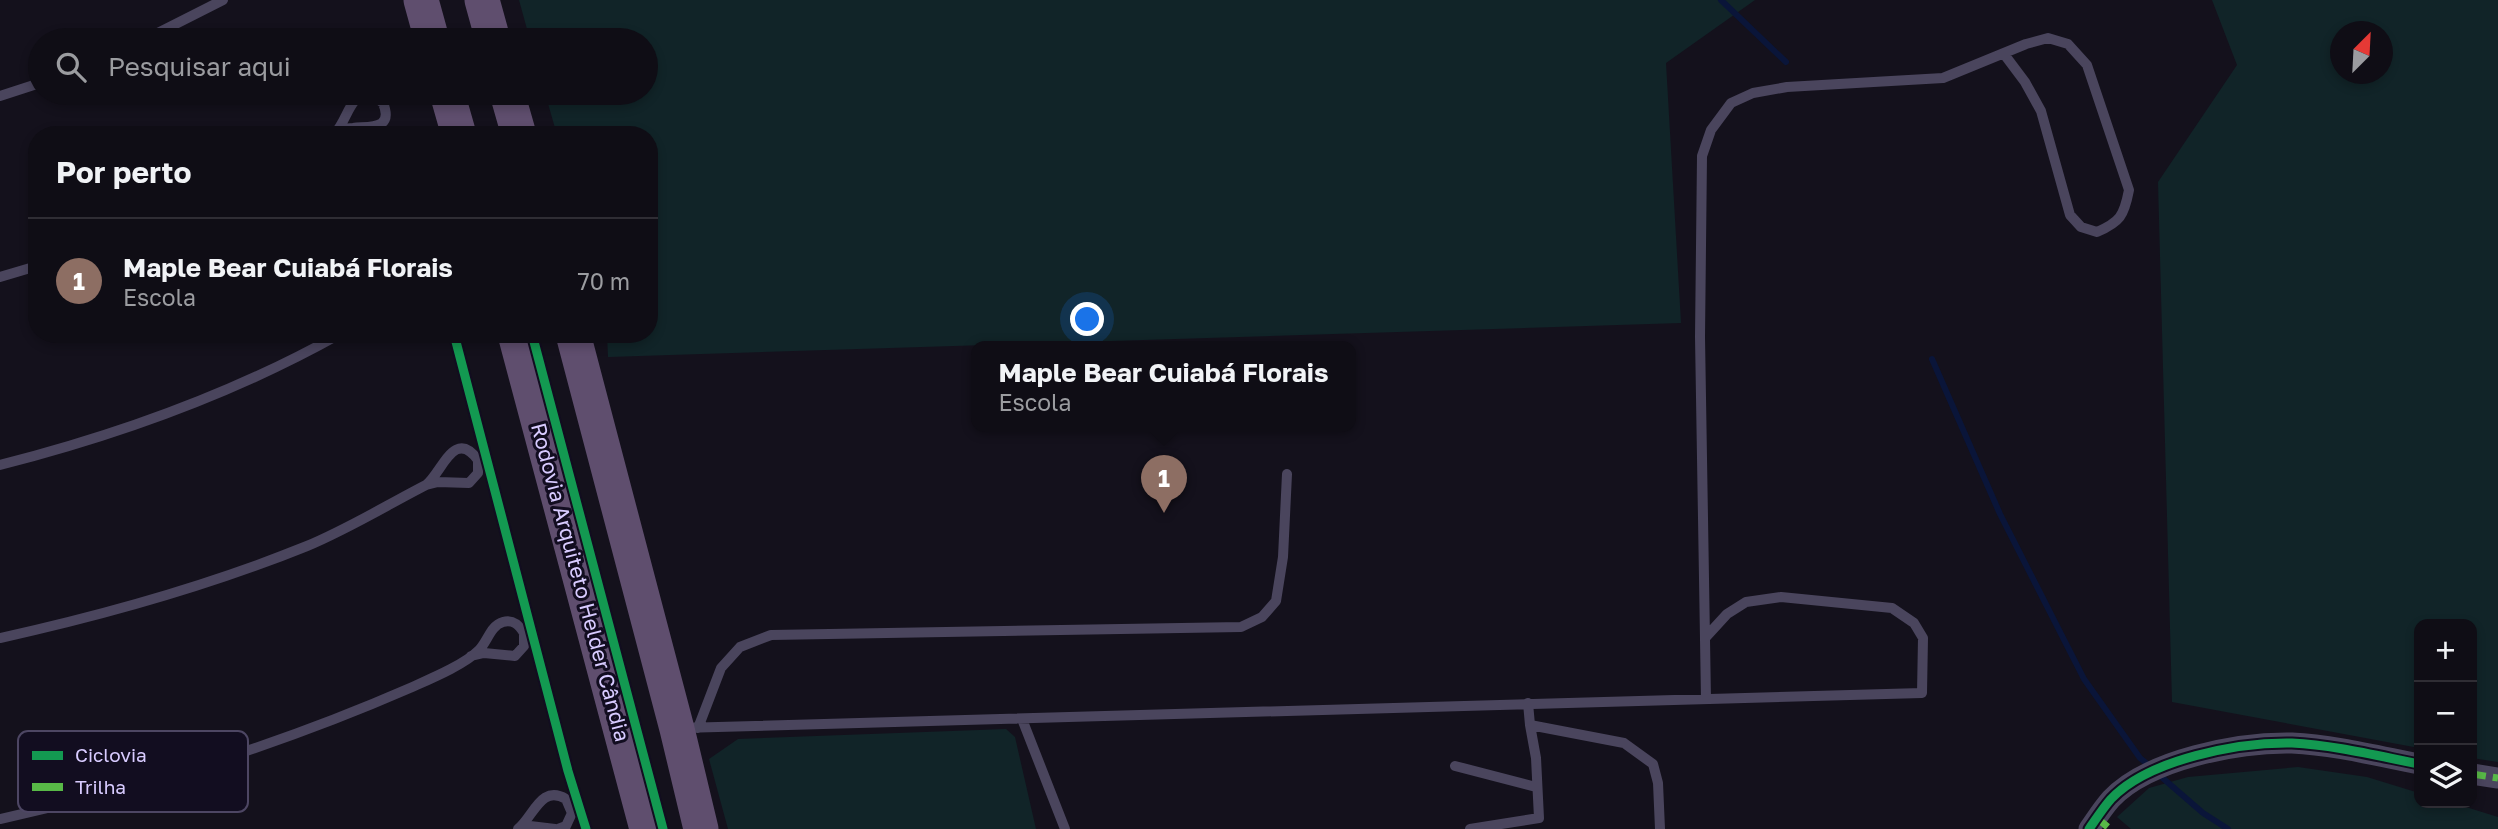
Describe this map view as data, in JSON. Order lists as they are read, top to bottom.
{
  "streets": {
    "main road": ["Rodovia Arquiteto Helder Cândia"]
  },
  "legend": ["Ciclovia", "Trilha"],
  "north": "top right",
  "page": {
    "search": "Pesquisar aqui",
    "heading": "Por perto",
    "list": [
      {
        "mark": "1",
        "name": "Maple Bear Cuiabá Florais",
        "note": "Escola",
        "value": "70 m"
      }
    ],
    "popup": ["Maple Bear Cuiabá Florais", "Escola"],
    "pins": "1",
    "map_buttons": ["+", "−"]
  }
}
